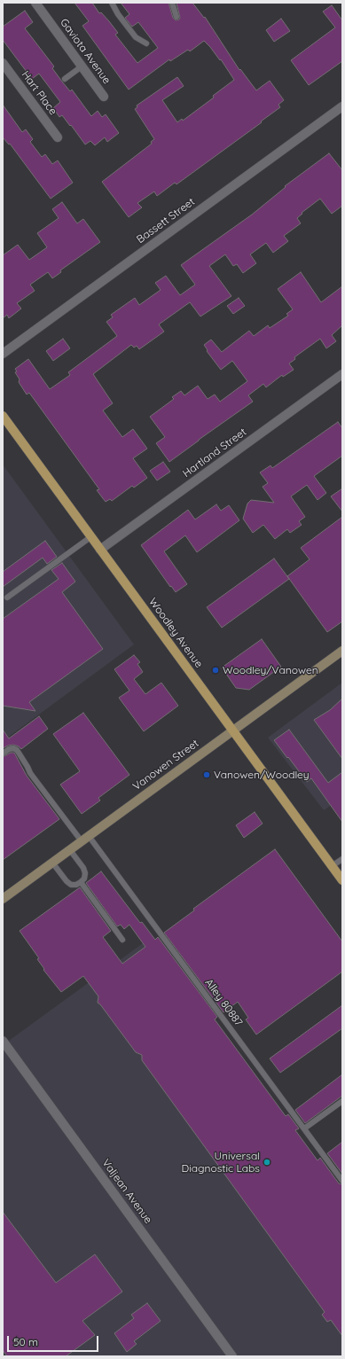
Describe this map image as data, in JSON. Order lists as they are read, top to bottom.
{
  "streets": {
    "main road": ["Woodley Avenue", "Vanowen Street"],
    "street": [
      "Gaviota Avenue",
      "Hart Place",
      "Bassett Street",
      "Hartland Street",
      "Valjean Avenue"
    ],
    "lane": ["Alley 80887"]
  },
  "crossings": [
    ["Hartland Street", "Woodley Avenue"],
    ["Woodley Avenue", "Vanowen Street"],
    ["Vanowen Street", "Alley 80887"]
  ],
  "places": ["Woodley/Vanowen", "Vanowen/Woodley", "Universal Diagnostic Labs"],
  "scale_bar": "50 m"
}
